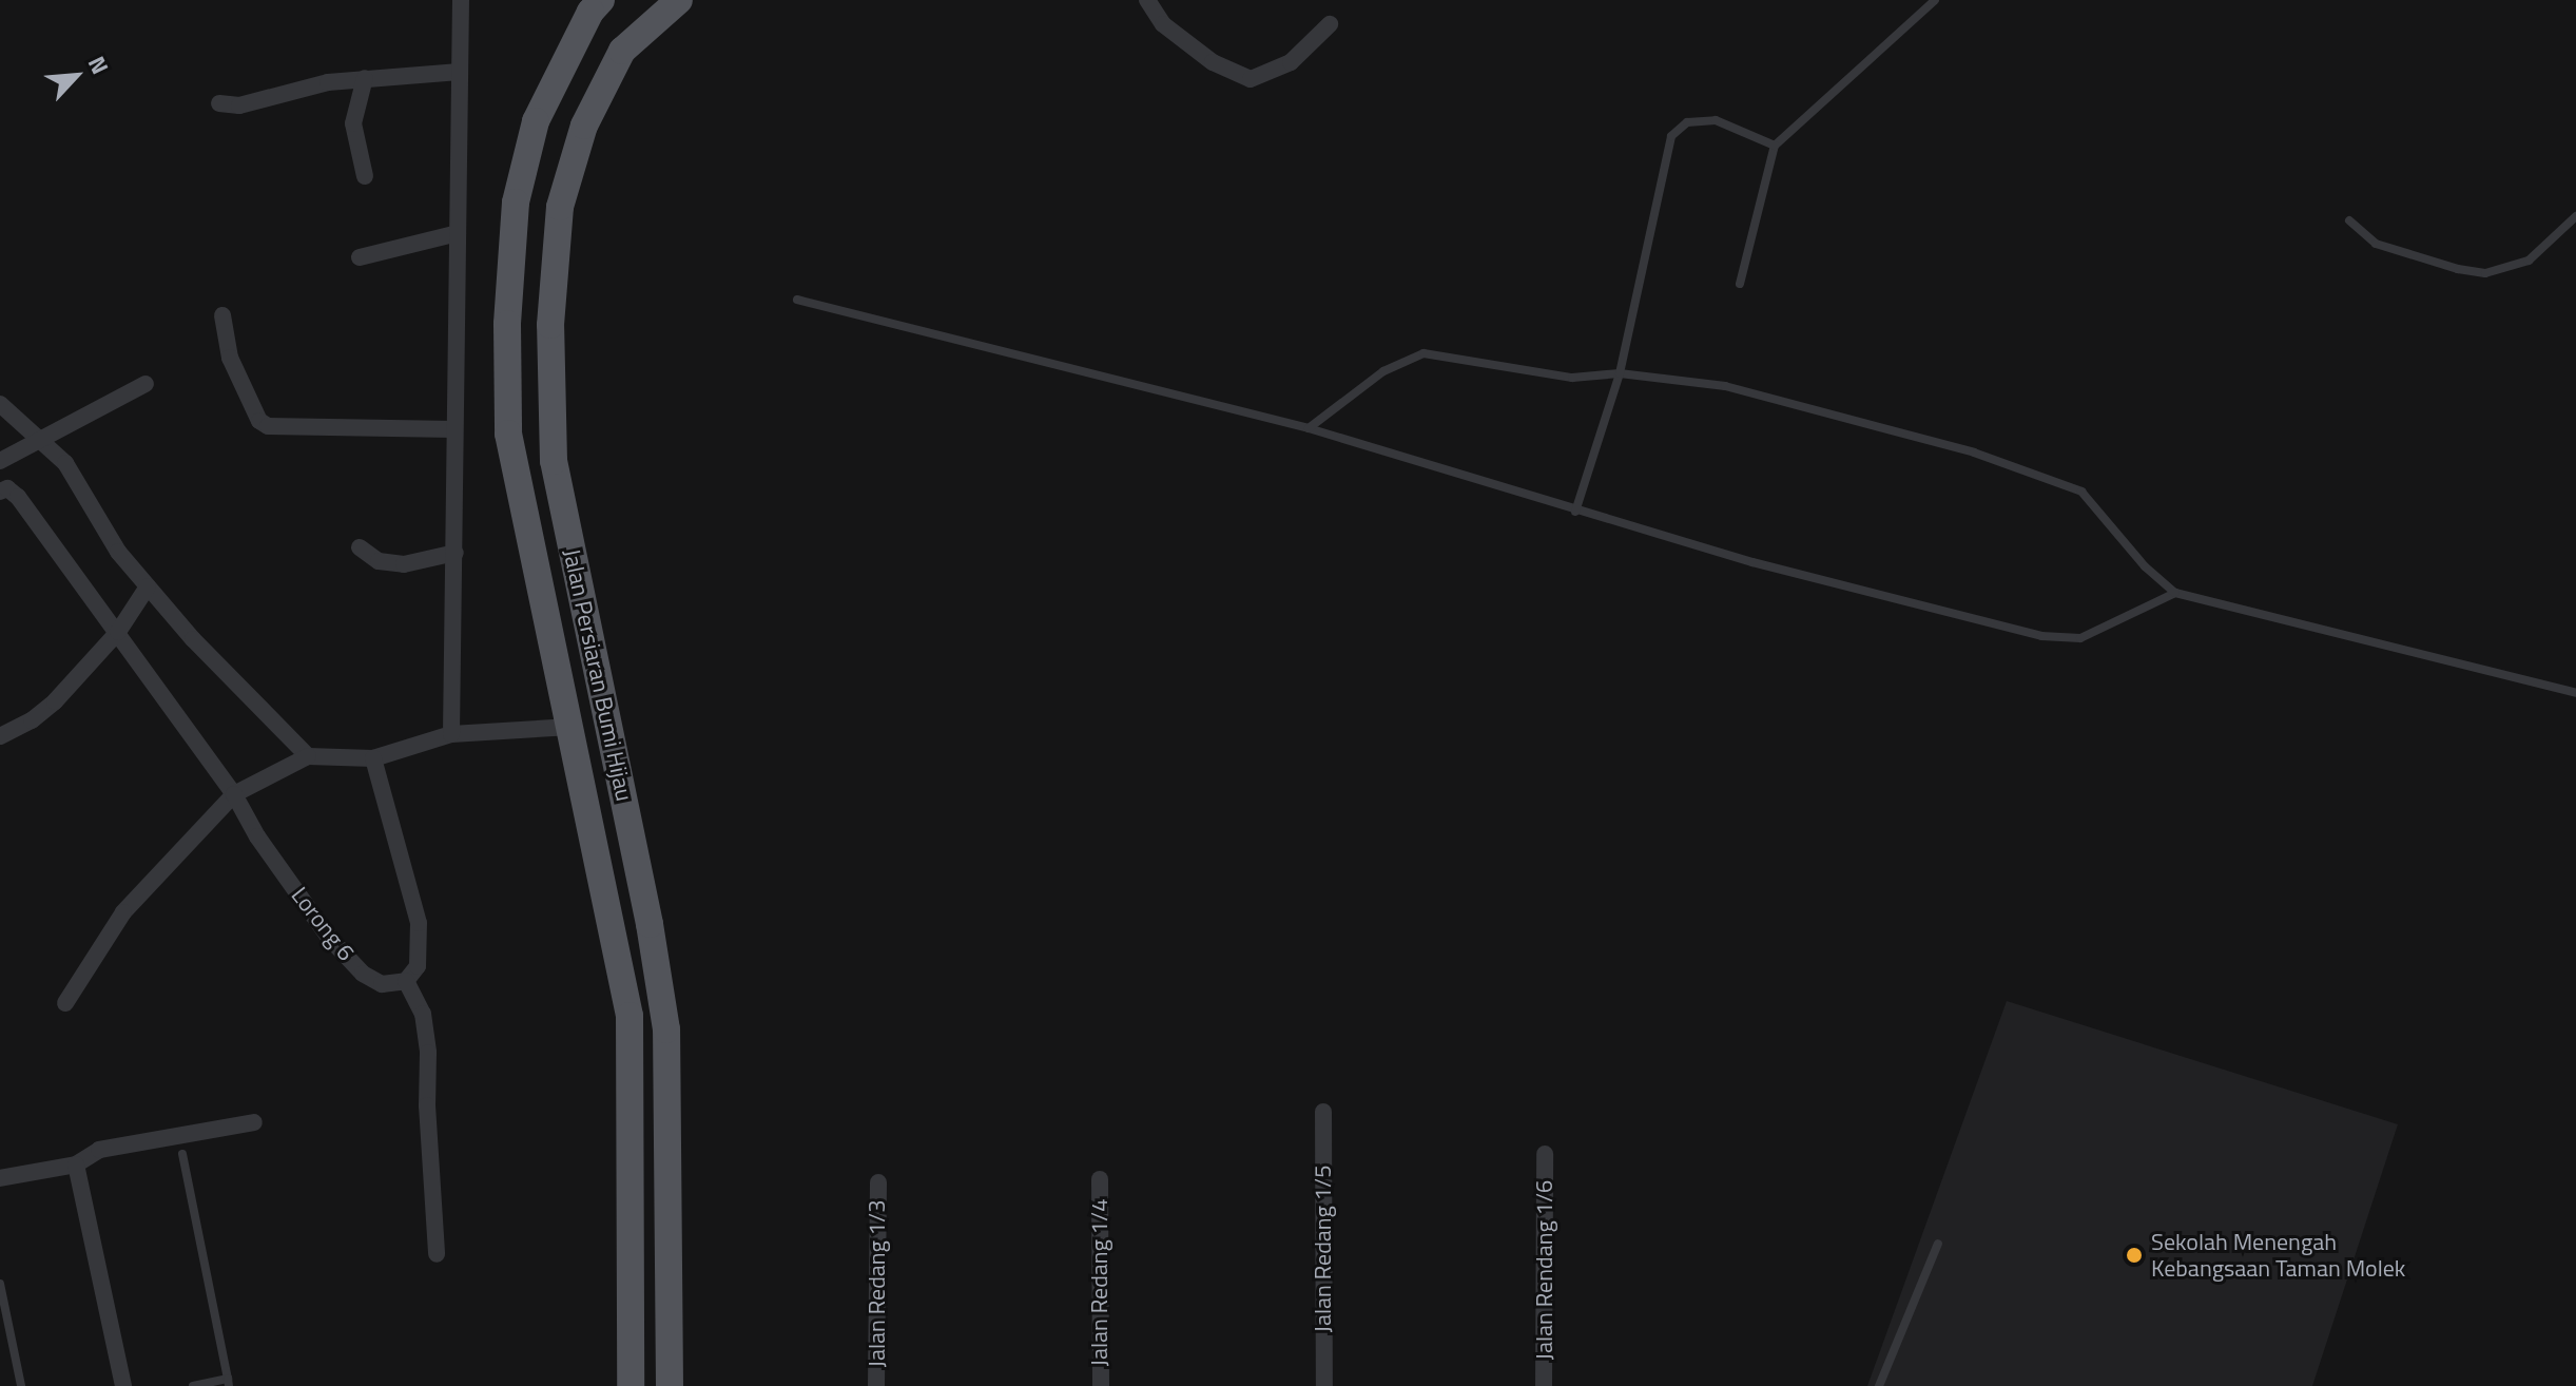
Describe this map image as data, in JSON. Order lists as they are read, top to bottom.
{
  "streets": {
    "main road": ["Jalan Persiaran Bumi Hijau"],
    "street": [
      "Lorong 6",
      "Jalan Redang 1/5",
      "Jalan Rendang 1/6",
      "Jalan Redang 1/4",
      "Jalan Redang 1/3"
    ]
  },
  "places": ["Sekolah Menengah Kebangsaan Taman Molek"],
  "north": "top right"
}
